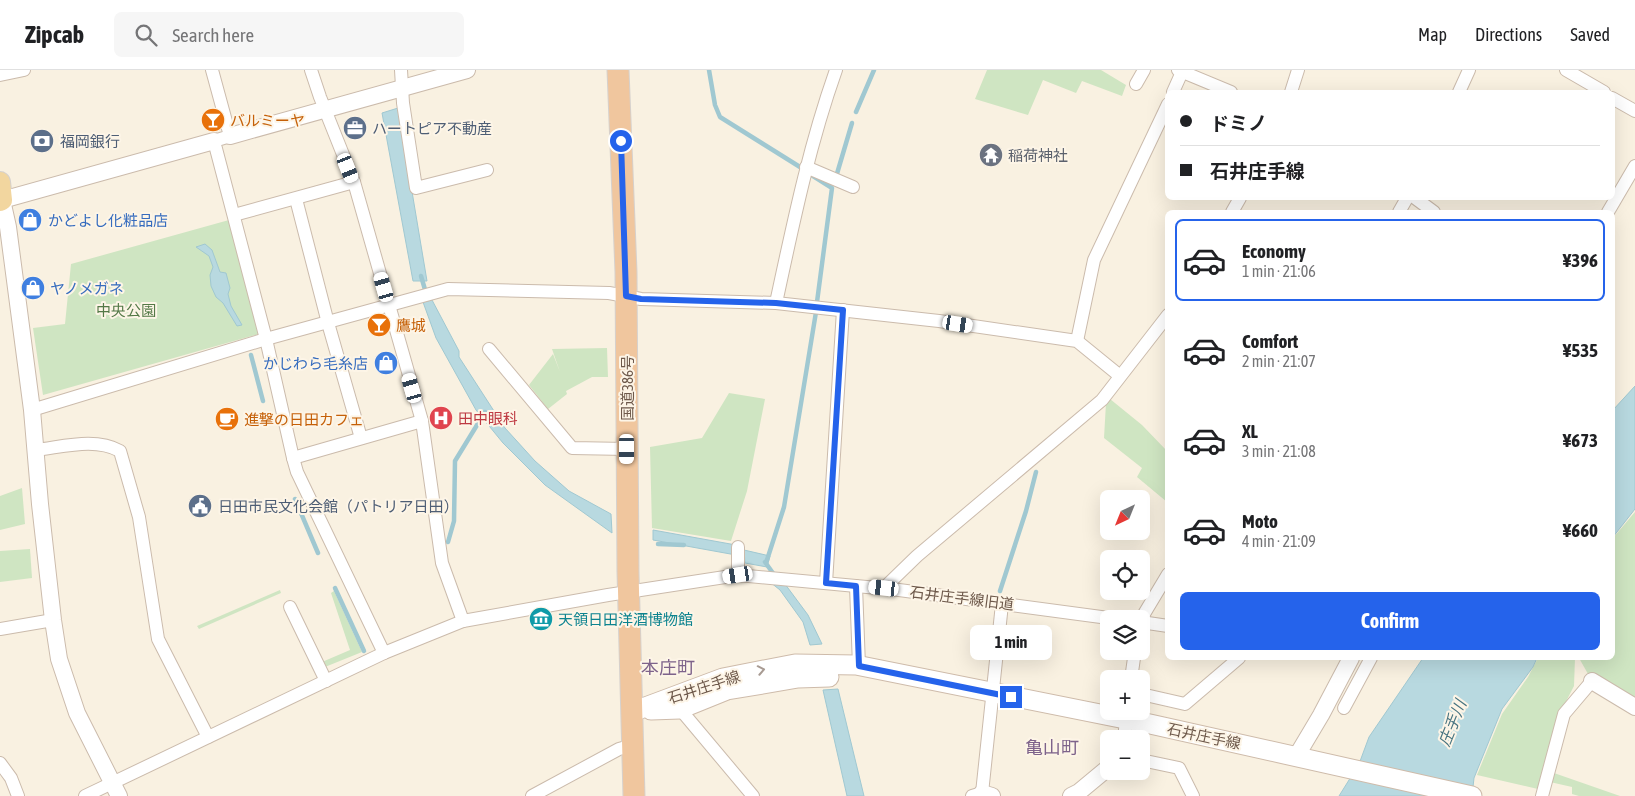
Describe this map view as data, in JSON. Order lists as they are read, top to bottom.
{
  "streets": {
    "highway": ["国道386号"],
    "main road": ["石井庄手線"],
    "street": ["石井庄手線旧道"]
  },
  "crossings": [
    ["国道386号", "石井庄手線旧道"],
    ["国道386号", "石井庄手線"]
  ],
  "districts": ["本庄町", "亀山町"],
  "water": ["庄手川"],
  "parks": ["中央公園"],
  "places": {
    "bar": ["バルミーヤ", "鷹城"],
    "office": ["ハートピア不動産"],
    "bank": ["福岡銀行"],
    "temple": ["稲荷神社"],
    "shop": ["かどよし化粧品店", "ヤノメガネ", "かじわら毛糸店"],
    "hospital": ["田中眼科"],
    "cafe": ["進撃の日田カフェ"],
    "public building": ["日田市民文化会館（パトリア日田）"],
    "museum": ["天領日田洋酒博物館"]
  },
  "north": "bottom left",
  "page": {
    "header": "Zipcab",
    "search": "Search here",
    "nav": ["Map", "Directions", "Saved"],
    "banner": ["ドミノ", "石井庄手線"],
    "list": [
      {
        "name": "Economy",
        "note": "1 min · 21:06",
        "value": "¥396"
      },
      {
        "name": "Comfort",
        "note": "2 min · 21:07",
        "value": "¥535"
      },
      {
        "name": "XL",
        "note": "3 min · 21:08",
        "value": "¥673"
      },
      {
        "name": "Moto",
        "note": "4 min · 21:09",
        "value": "¥660"
      }
    ],
    "map_buttons": ["+", "−"],
    "buttons": "Confirm",
    "bubble": "1 min"
  }
}
